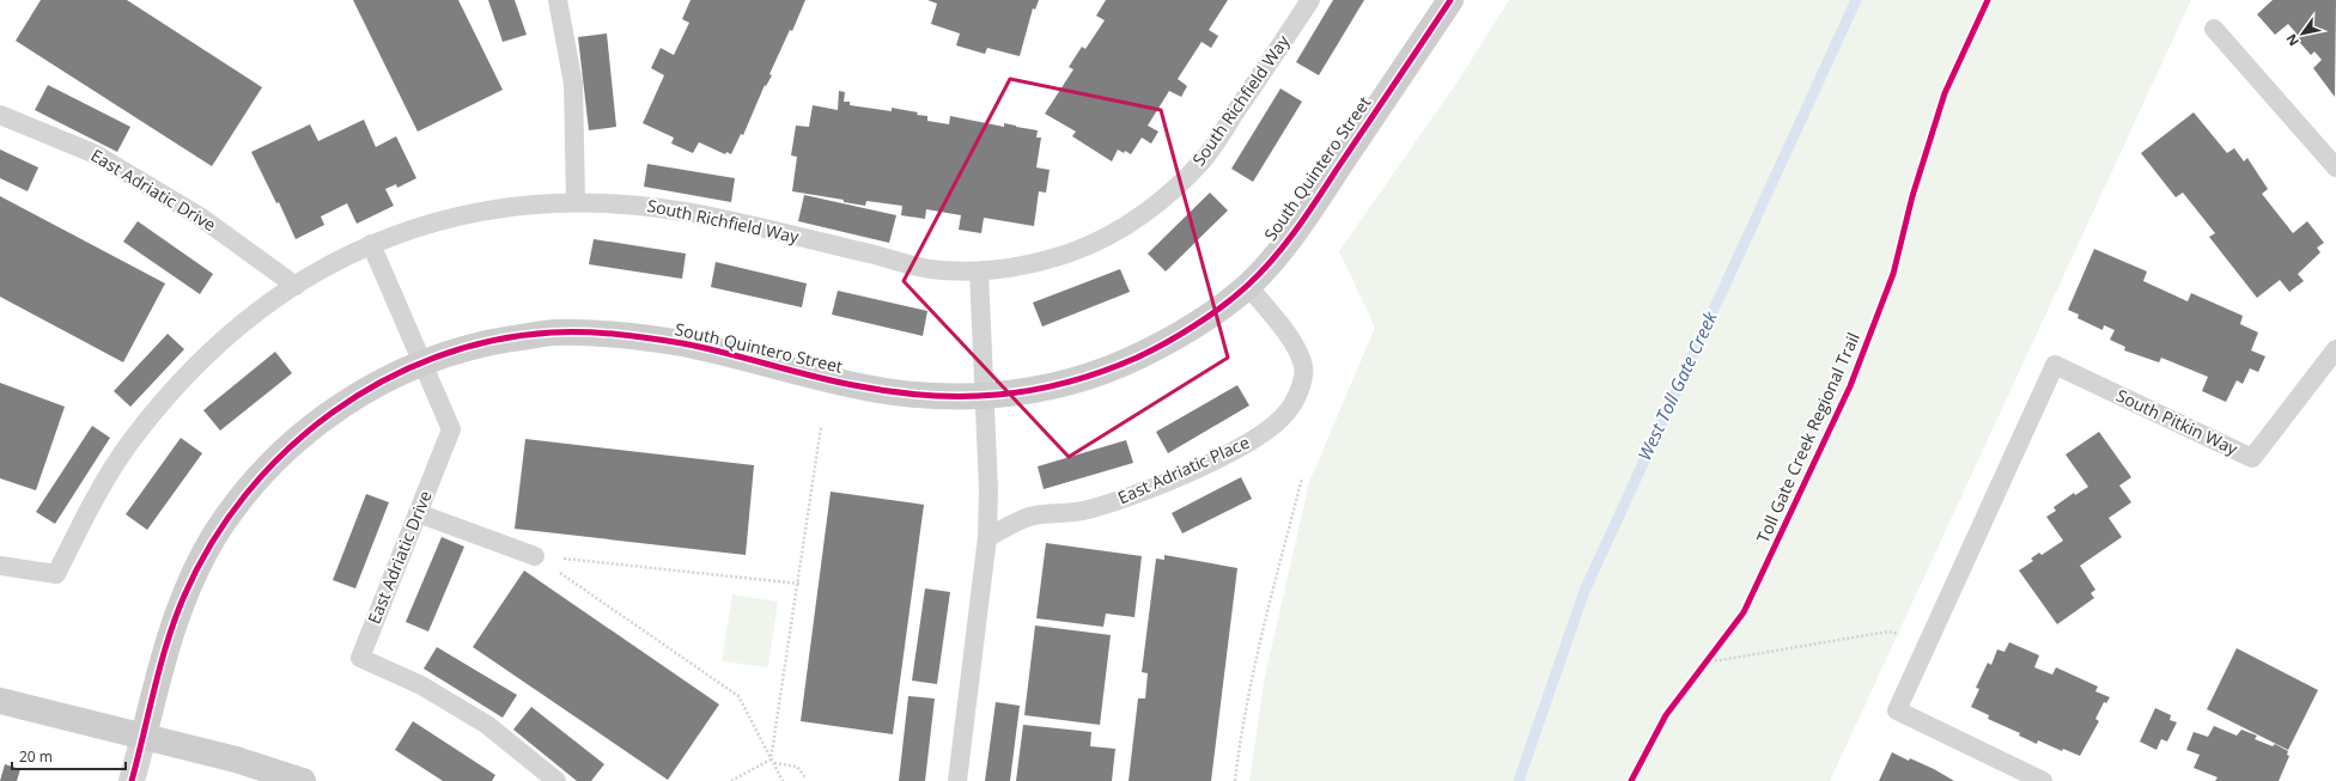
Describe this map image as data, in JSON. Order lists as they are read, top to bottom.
{
  "streets": {
    "street": ["South Quintero Street"],
    "lane": [
      "South Richfield Way",
      "East Adriatic Drive",
      "South Pitkin Way",
      "East Adriatic Place"
    ],
    "cycle path": ["Toll Gate Creek Regional Trail"]
  },
  "crossings": [
    ["South Richfield Way", "East Adriatic Drive"],
    ["South Quintero Street", "East Adriatic Drive"],
    ["South Quintero Street", "East Adriatic Place"]
  ],
  "water": ["West Toll Gate Creek"],
  "scale_bar": "20 m",
  "north": "bottom left"
}
